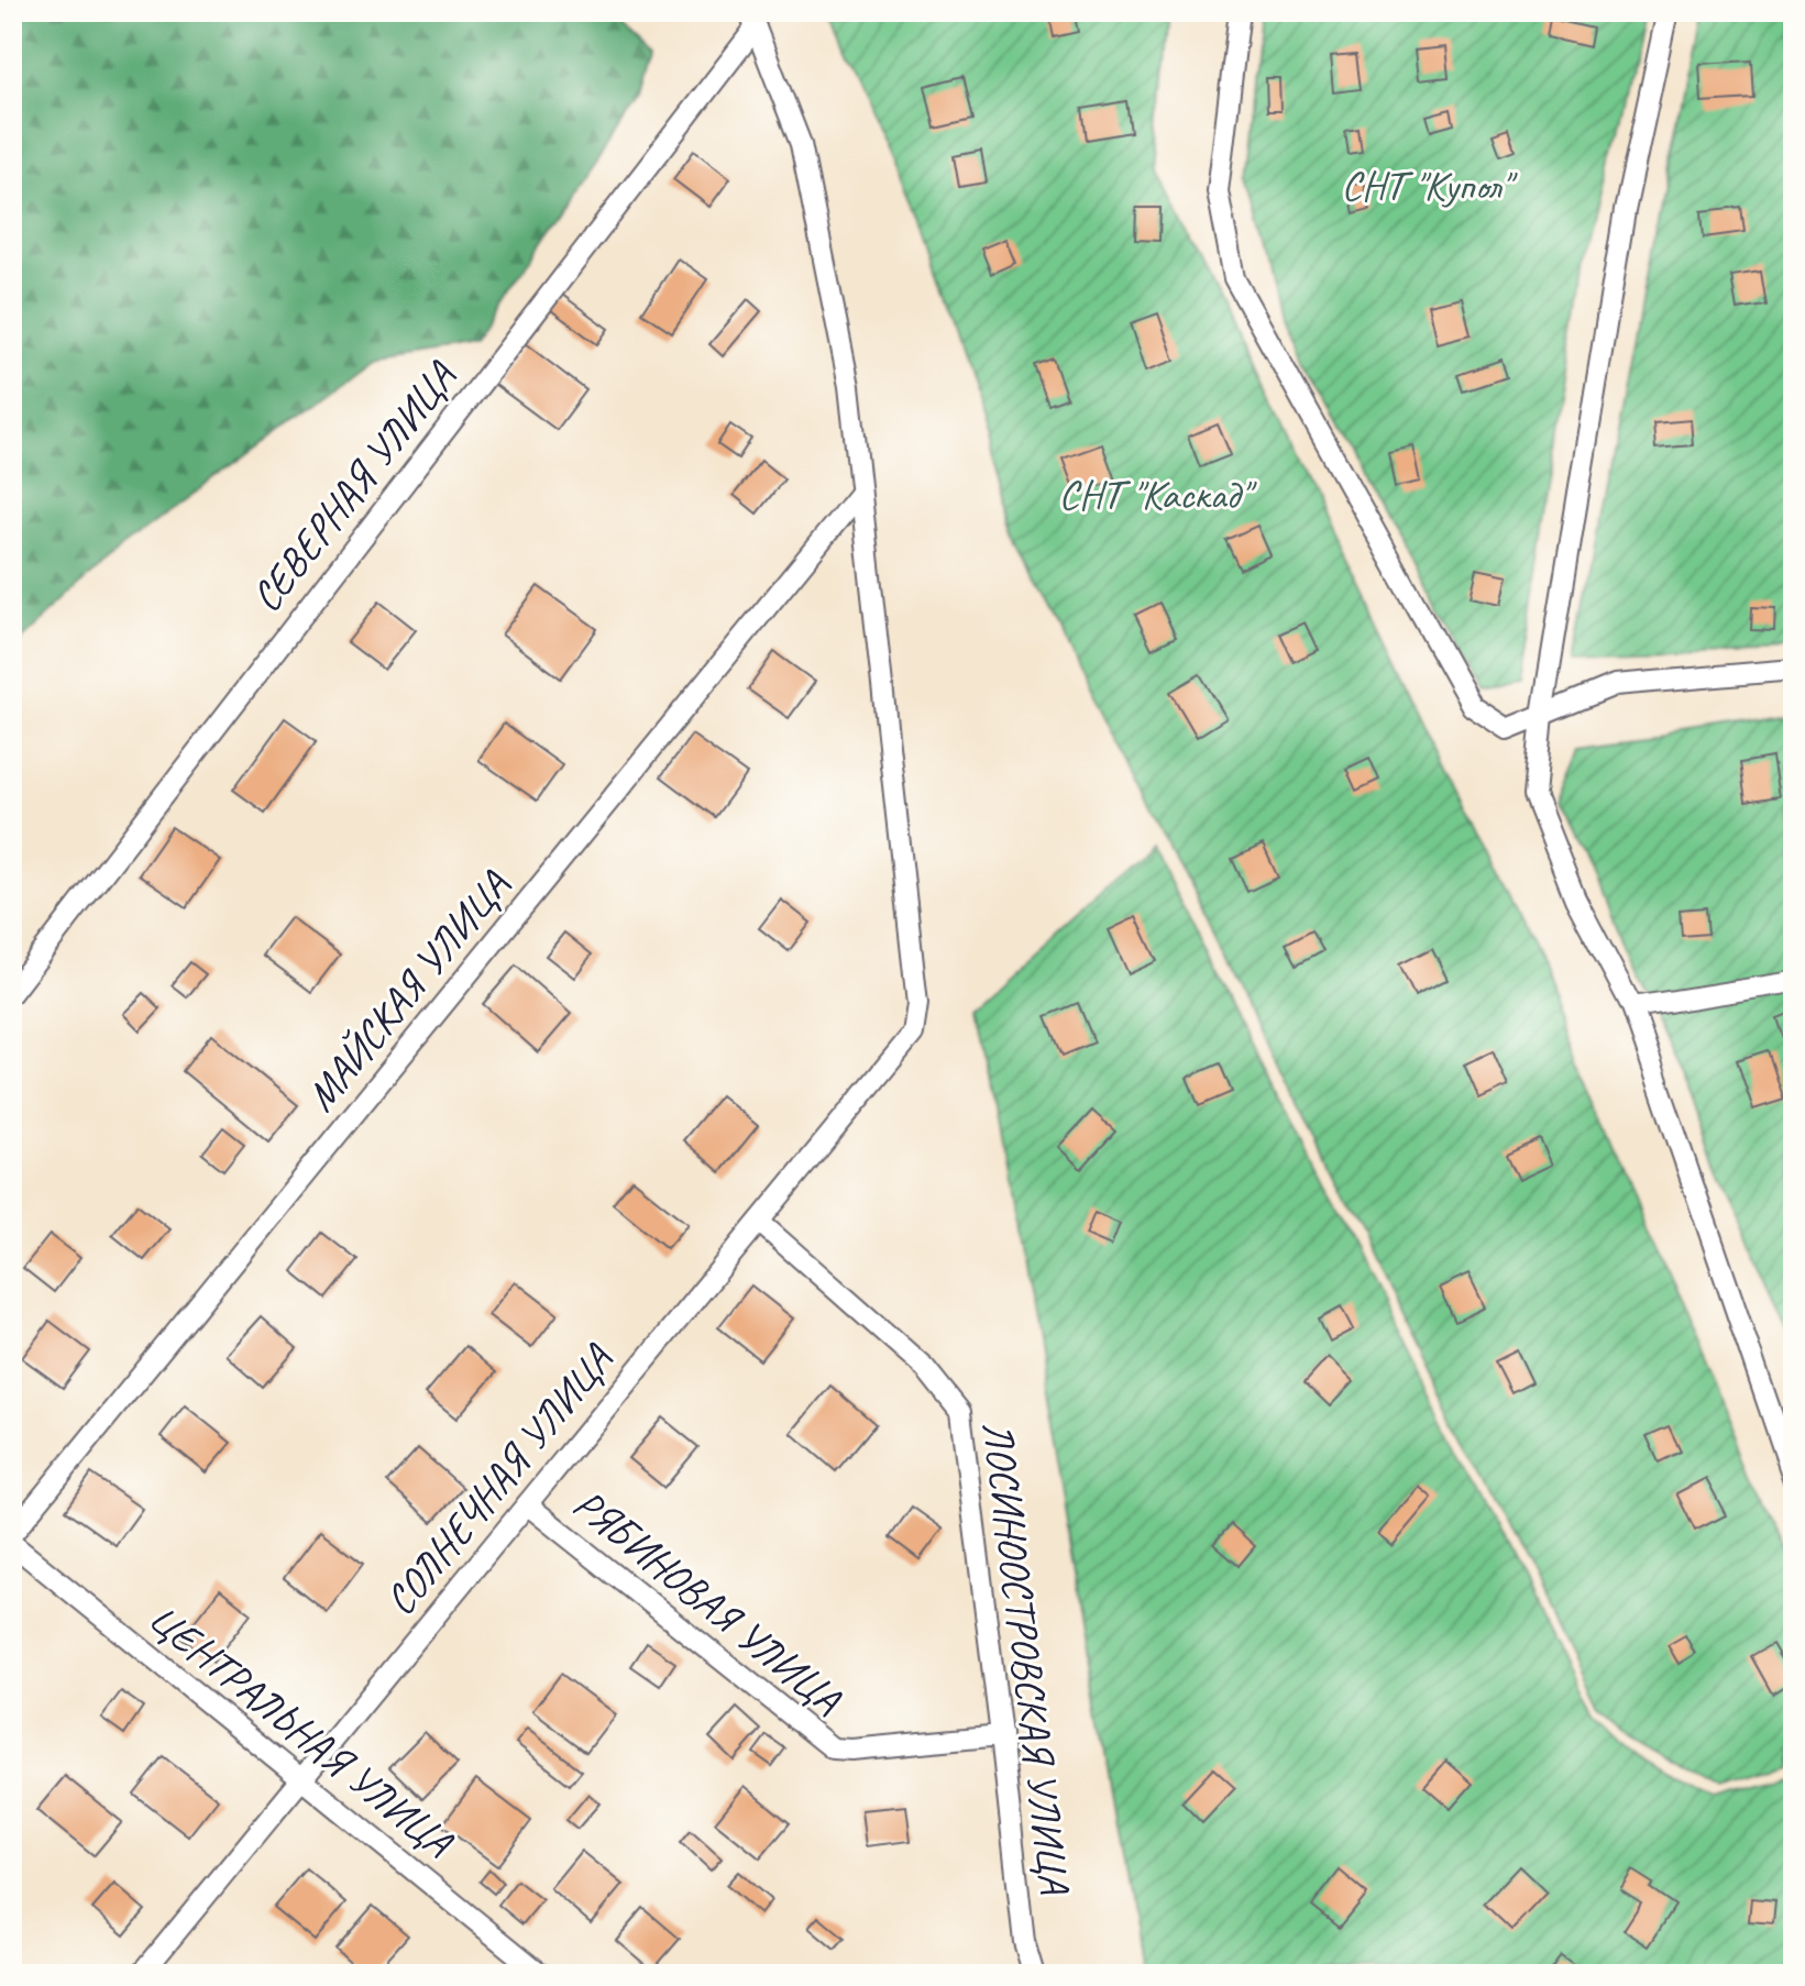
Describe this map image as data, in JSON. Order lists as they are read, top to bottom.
{
  "streets": {
    "street": [
      "СЕВЕРНАЯ УЛИЦА",
      "МАЙСКАЯ УЛИЦА",
      "СОЛНЕЧНАЯ УЛИЦА",
      "РЯБИНОВАЯ УЛИЦА",
      "ЛОСИНООСТРОВСКАЯ УЛИЦА",
      "ЦЕНТРАЛЬНАЯ УЛИЦА"
    ]
  },
  "crossings": [
    ["МАЙСКАЯ УЛИЦА", "СОЛНЕЧНАЯ УЛИЦА"],
    ["СОЛНЕЧНАЯ УЛИЦА", "РЯБИНОВАЯ УЛИЦА"],
    ["СОЛНЕЧНАЯ УЛИЦА", "ЛОСИНООСТРОВСКАЯ УЛИЦА"],
    ["СОЛНЕЧНАЯ УЛИЦА", "ЦЕНТРАЛЬНАЯ УЛИЦА"],
    ["РЯБИНОВАЯ УЛИЦА", "ЛОСИНООСТРОВСКАЯ УЛИЦА"]
  ],
  "parks": ["СНТ \"Купол\"", "СНТ \"Каскад\""]
}
